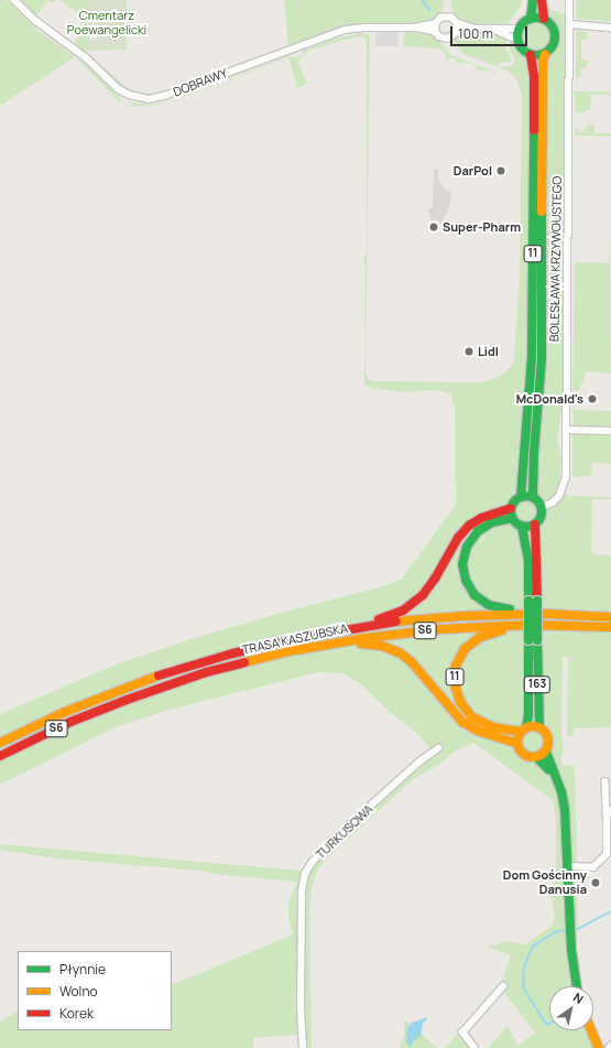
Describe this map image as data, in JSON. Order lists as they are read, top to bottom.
{
  "streets": {
    "main road": [
      "11",
      "S6",
      "TRASA KASZUBSKA",
      "163"
    ],
    "street": ["DOBRAWY", "BOLESŁAWA KRZYWOUSTEGO", "TURKUSOWA"]
  },
  "crossings": [
    ["DOBRAWY", "11"],
    ["11", "BOLESŁAWA KRZYWOUSTEGO"],
    ["11", "TRASA KASZUBSKA"],
    ["11", "163"]
  ],
  "parks": ["Cmentarz Poewangelicki"],
  "places": [
    "DarPol",
    "Super-Pharm",
    "Lidl",
    "McDonald's",
    "Dom Gościnny Danusia"
  ],
  "legend": ["Płynnie", "Wolno", "Korek"],
  "scale_bar": "100 m",
  "north": "top right"
}
